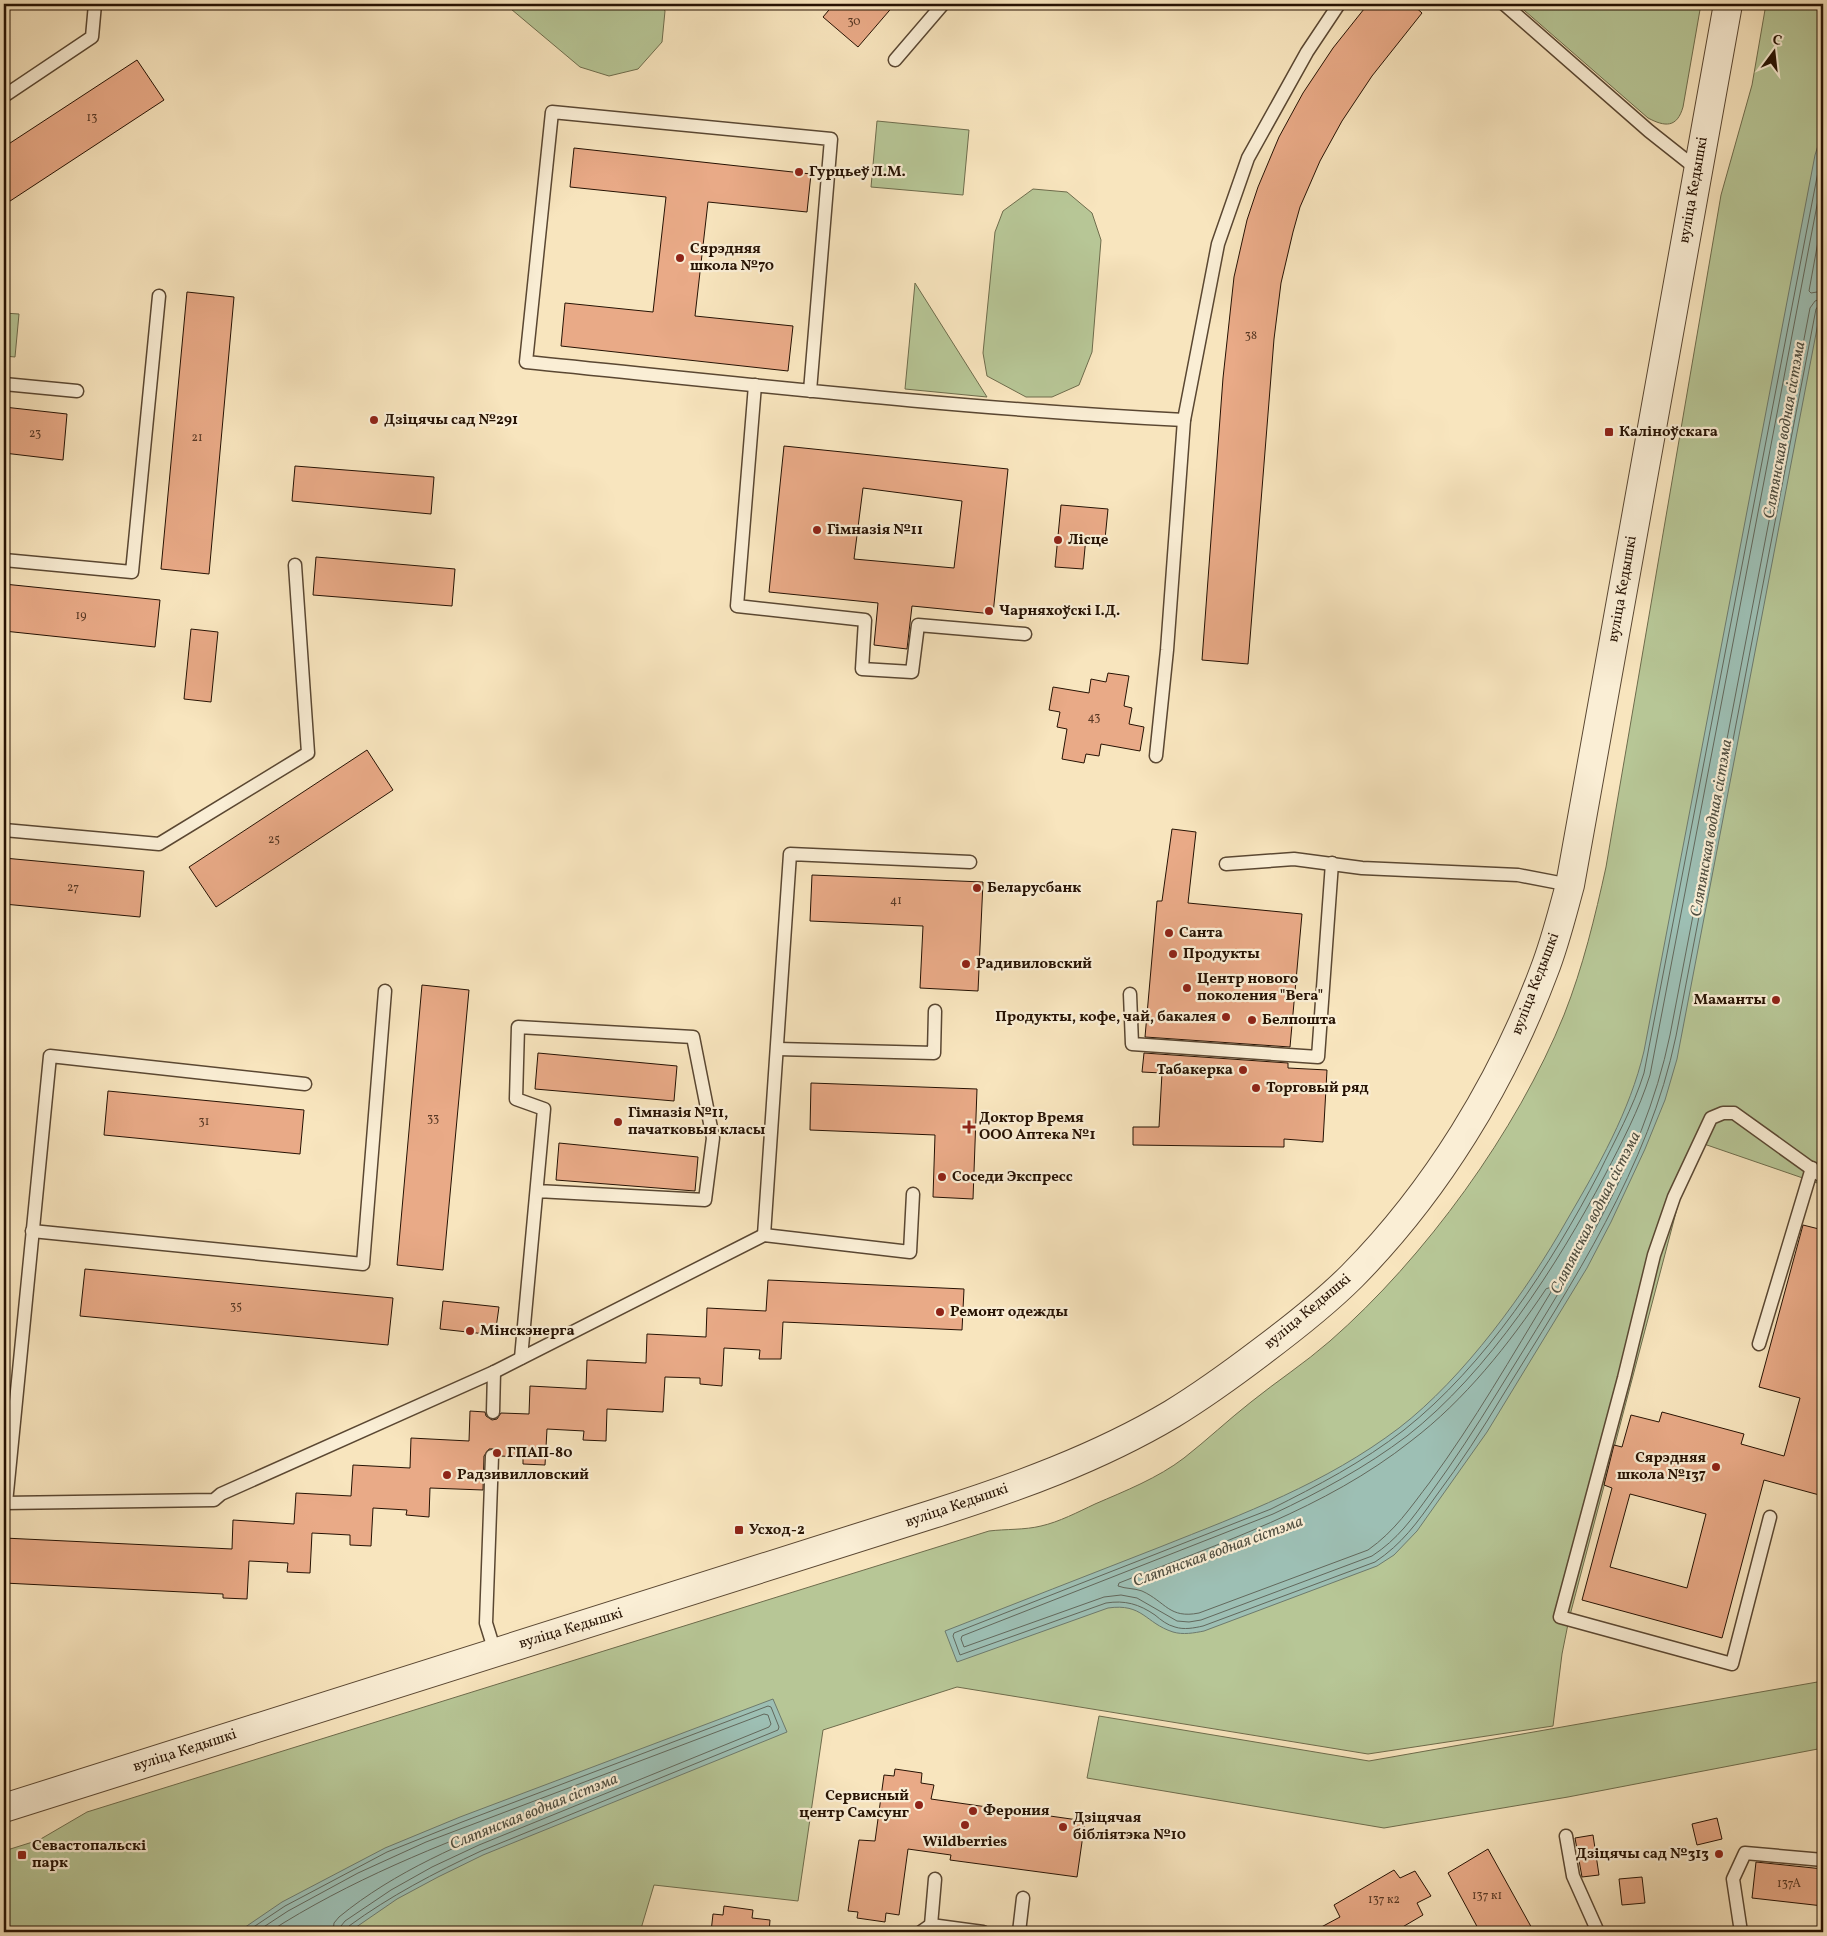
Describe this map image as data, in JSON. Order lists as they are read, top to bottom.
{
  "streets": {
    "street": ["вуліца Кедышкі"]
  },
  "water": ["Сляпянская водная сістэма"],
  "places": {
    "other": [
      "Гурцьеў Л.М.",
      "Сярэдняя школа №70",
      "Дзіцячы сад №291",
      "Гімназія №11",
      "Лісце",
      "Чарняхоўскі І.Д.",
      "Беларусбанк",
      "Санта",
      "Продукты",
      "Радивиловский",
      "Центр нового поколения \"Вега\"",
      "Маманты",
      "Продукты, кофе, чай, бакалея",
      "Белпошта",
      "Табакерка",
      "Торговый ряд",
      "Гімназія №11, пачатковыя класы",
      "Соседи Экспресс",
      "Ремонт одежды",
      "Мінскэнерга",
      "ГПАП-80",
      "Сярэдняя школа №137",
      "Радзивилловский",
      "Сервисный центр Самсунг",
      "Ферония",
      "Wildberries",
      "Дзіцячая бібліятэка №10",
      "Дзіцячы сад №313"
    ],
    "transit": ["Каліноўскага", "Усход-2", "Севастопальскі парк"],
    "health": ["Доктор Время ООО Аптека №1"]
  },
  "house_numbers": [
    "30",
    "13",
    "38",
    "23",
    "21",
    "19",
    "43",
    "25",
    "27",
    "41",
    "33",
    "31",
    "35",
    "137А",
    "137 к1",
    "137 к2"
  ],
  "north": "top"
}
